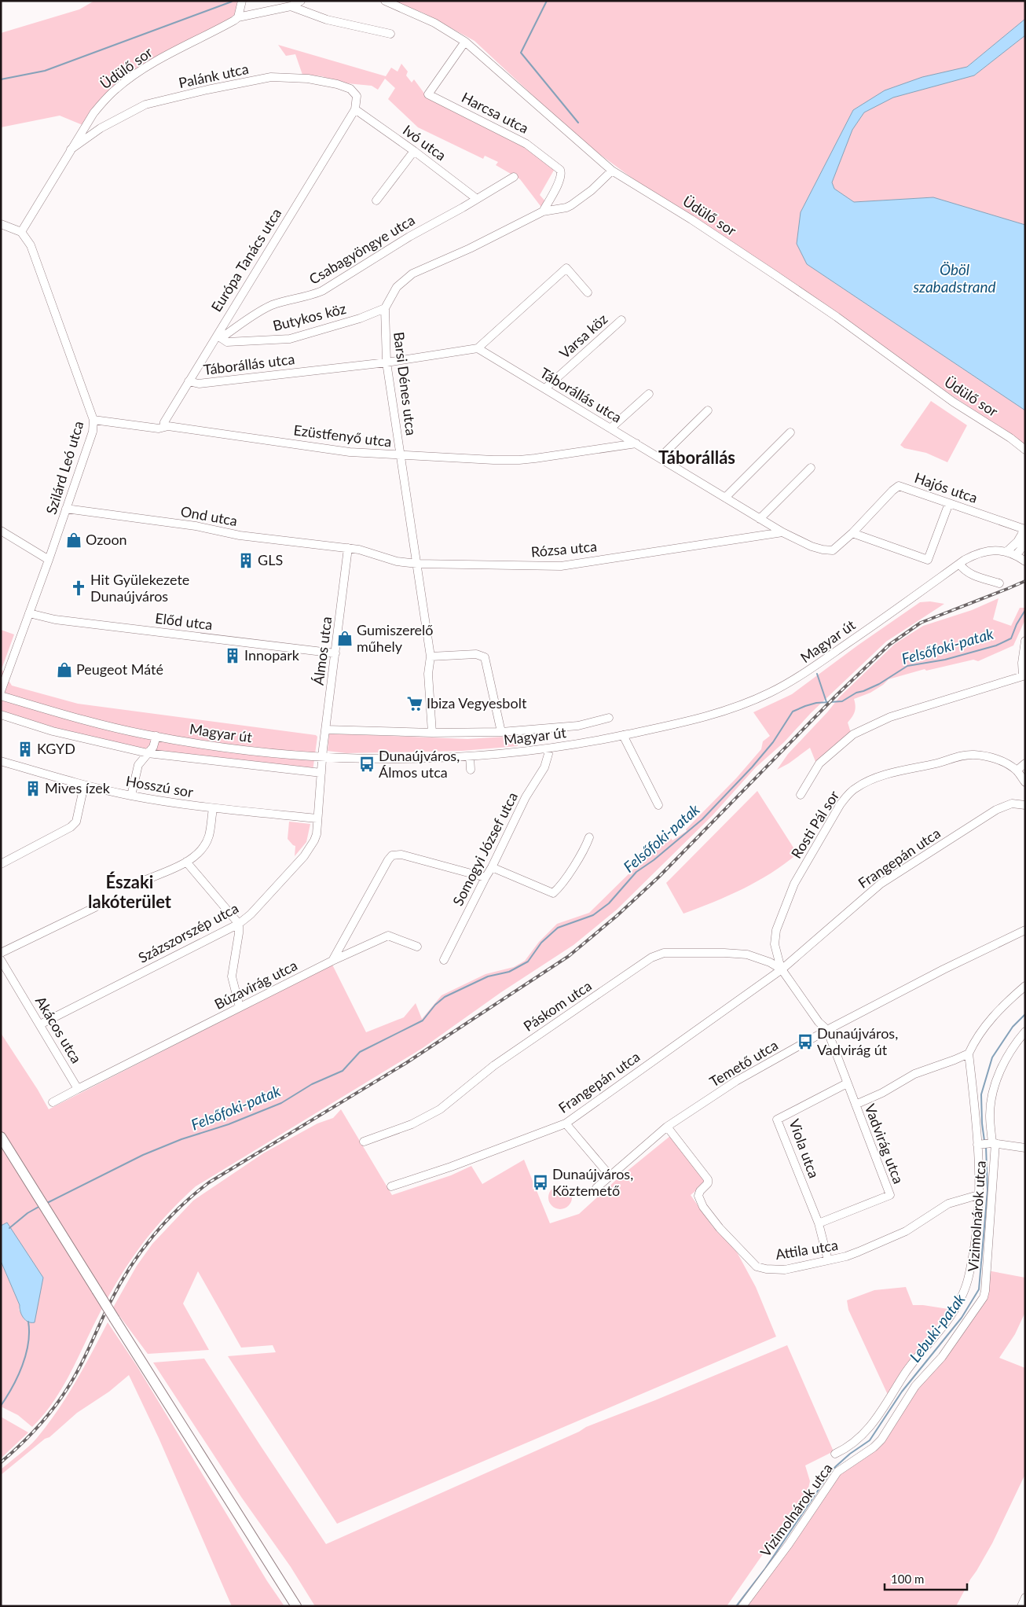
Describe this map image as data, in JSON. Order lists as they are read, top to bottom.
{
  "streets": {
    "street": [
      "Üdülő sor",
      "Palánk utca",
      "Harcsa utca",
      "Ivó utca",
      "Csabagyöngye utca",
      "Európa Tanács utca",
      "Butykos köz",
      "Varsa köz",
      "Táborállás utca",
      "Barsi Dénes utca",
      "Ezüstfenyő utca",
      "Szilárd Leó utca",
      "Hajós utca",
      "Ond utca",
      "Rózsa utca",
      "Előd utca",
      "Magyar út",
      "Álmos utca",
      "Hosszú sor",
      "Rosti Pál sor",
      "Somogyi József utca",
      "Frangepán utca",
      "Százszorszép utca",
      "Búzavirág utca",
      "Páskom utca",
      "Akácos utca",
      "Temető utca",
      "Vadvirág utca",
      "Viola utca",
      "Vizimolnárok utca",
      "Attila utca"
    ]
  },
  "crossings": [
    ["Üdülő sor", "Palánk utca"],
    ["Üdülő sor", "Harcsa utca"],
    ["Üdülő sor", "Szilárd Leó utca"],
    ["Palánk utca", "Ivó utca"],
    ["Palánk utca", "Európa Tanács utca"],
    ["Ivó utca", "Csabagyöngye utca"],
    ["Ivó utca", "Európa Tanács utca"],
    ["Csabagyöngye utca", "Európa Tanács utca"],
    ["Csabagyöngye utca", "Butykos köz"],
    ["Európa Tanács utca", "Butykos köz"],
    ["Európa Tanács utca", "Táborállás utca"],
    ["Európa Tanács utca", "Ezüstfenyő utca"],
    ["Butykos köz", "Barsi Dénes utca"],
    ["Varsa köz", "Táborállás utca"],
    ["Táborállás utca", "Barsi Dénes utca"],
    ["Táborállás utca", "Ezüstfenyő utca"],
    ["Táborállás utca", "Hajós utca"],
    ["Táborállás utca", "Rózsa utca"],
    ["Barsi Dénes utca", "Ezüstfenyő utca"],
    ["Barsi Dénes utca", "Rózsa utca"],
    ["Barsi Dénes utca", "Magyar út"],
    ["Ezüstfenyő utca", "Szilárd Leó utca"],
    ["Szilárd Leó utca", "Ond utca"],
    ["Szilárd Leó utca", "Előd utca"],
    ["Ond utca", "Rózsa utca"],
    ["Ond utca", "Álmos utca"],
    ["Rózsa utca", "Álmos utca"],
    ["Előd utca", "Álmos utca"],
    ["Magyar út", "Álmos utca"],
    ["Magyar út", "Somogyi József utca"],
    ["Magyar út", "Százszorszép utca"],
    ["Álmos utca", "Százszorszép utca"],
    ["Hosszú sor", "Százszorszép utca"],
    ["Rosti Pál sor", "Frangepán utca"],
    ["Rosti Pál sor", "Páskom utca"],
    ["Frangepán utca", "Páskom utca"],
    ["Százszorszép utca", "Akácos utca"],
    ["Búzavirág utca", "Akácos utca"],
    ["Temető utca", "Vadvirág utca"],
    ["Temető utca", "Attila utca"],
    ["Vadvirág utca", "Viola utca"],
    ["Viola utca", "Attila utca"]
  ],
  "districts": ["Táborállás", "Északi lakóterület"],
  "water": ["Öböl szabadstrand", "Felsőfoki-patak", "Lebuki-patak"],
  "places": {
    "shop": ["Ozoon", "Gumiszerelő műhely", "Peugeot Máté"],
    "building": [
      "GLS",
      "Innopark",
      "KGYD",
      "Mives ízek"
    ],
    "church": ["Hit Gyülekezete Dunaújváros"],
    "supermarket": ["Ibiza Vegyesbolt"],
    "bus stop": ["Dunaújváros, Álmos utca", "Dunaújváros, Vadvirág út", "Dunaújváros, Köztemető"]
  },
  "scale_bar": "100 m"
}
